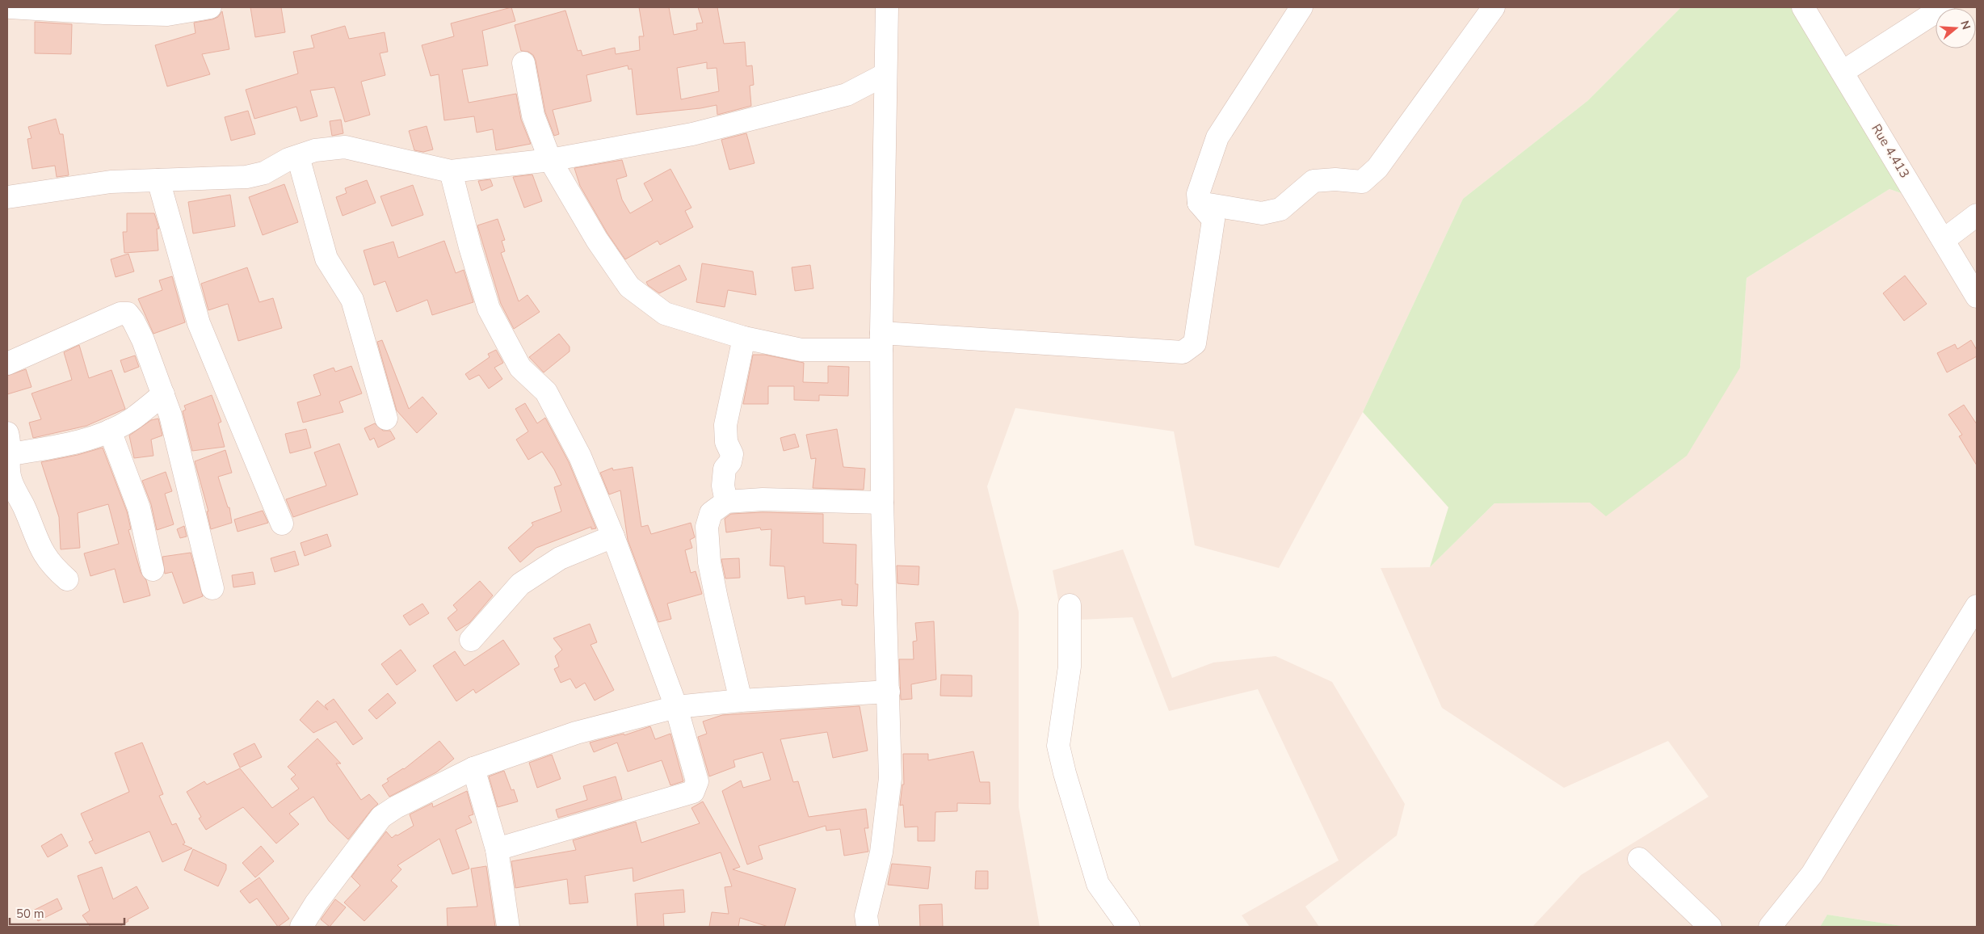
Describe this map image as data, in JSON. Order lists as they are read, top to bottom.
{
  "streets": {
    "street": ["Rue 4.413"]
  },
  "scale_bar": "50 m",
  "north": "right"
}
